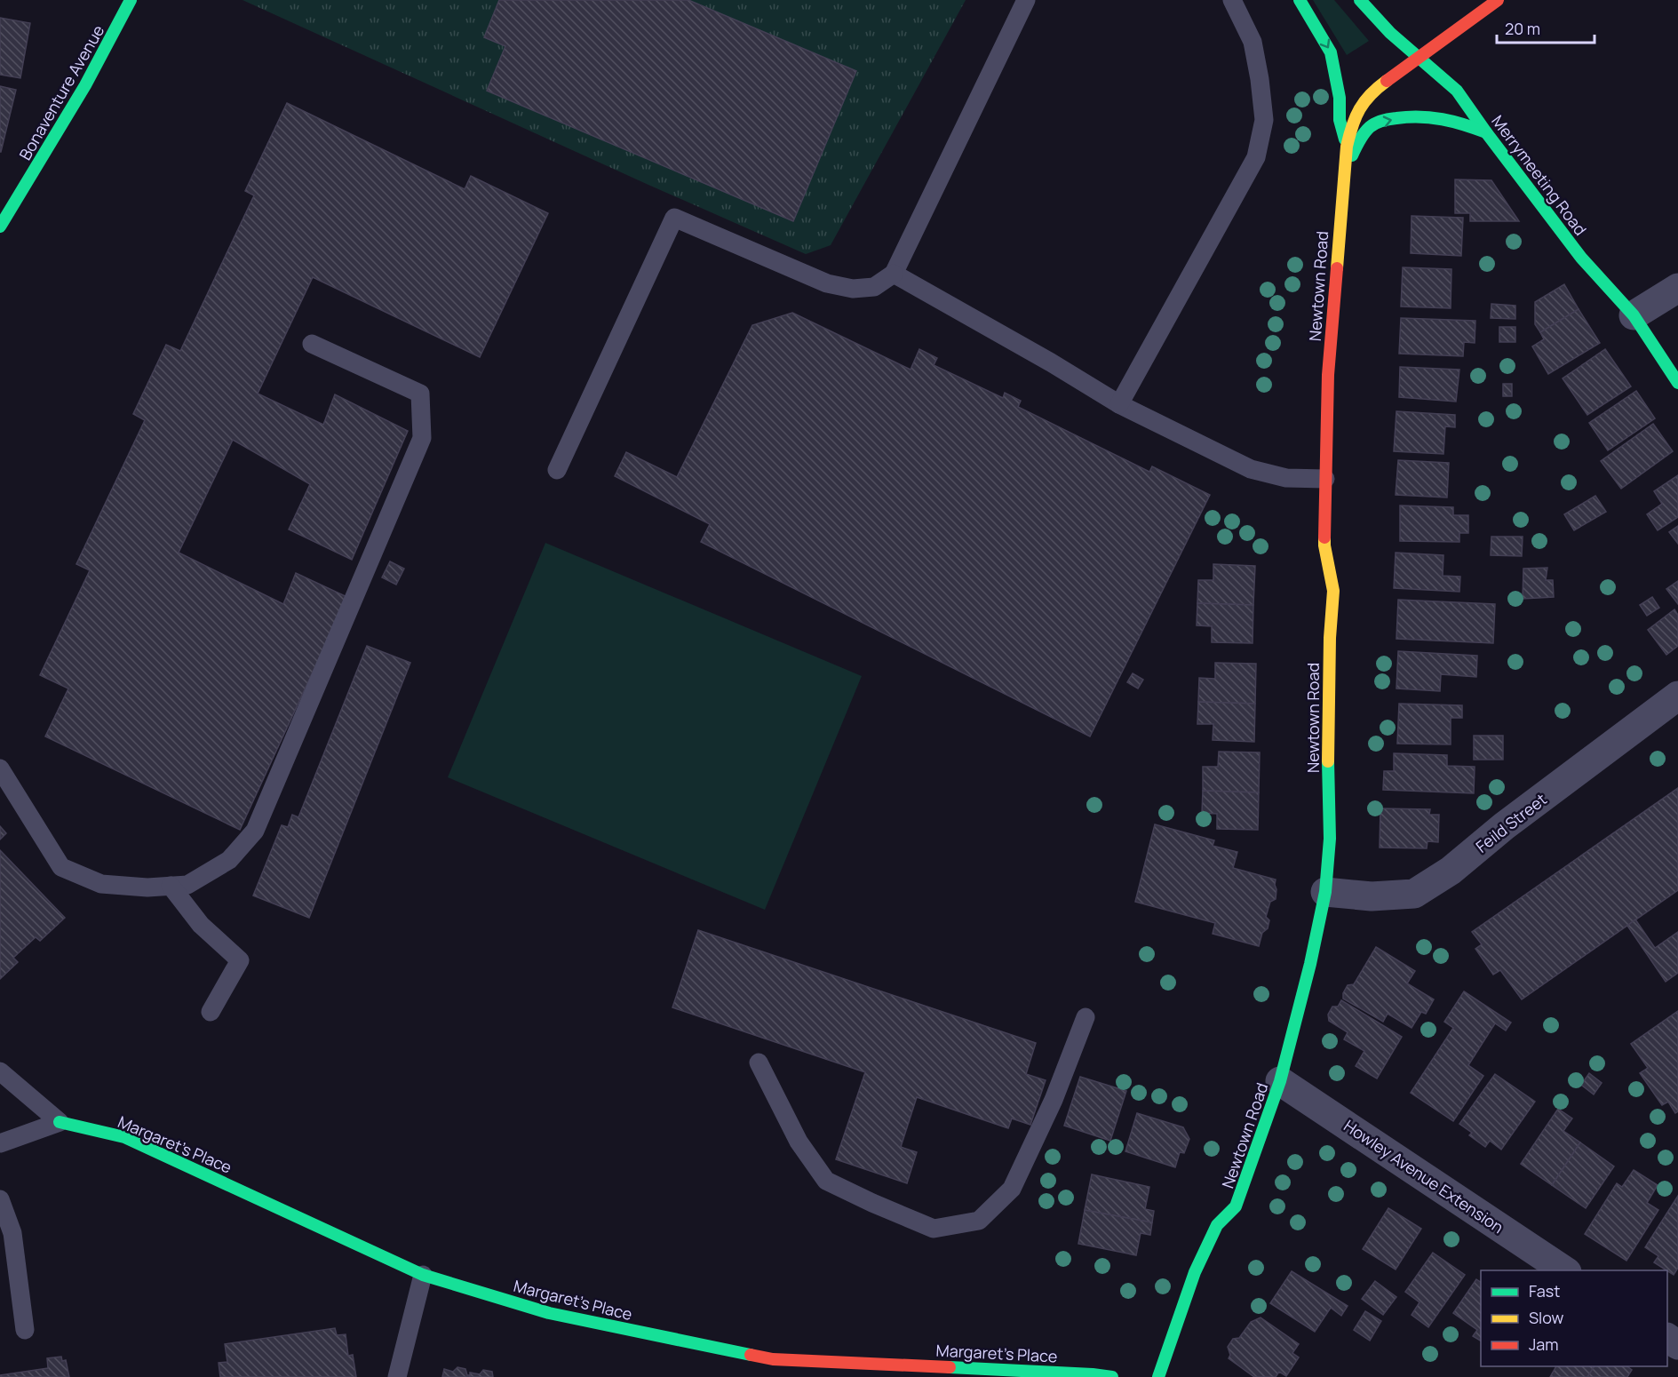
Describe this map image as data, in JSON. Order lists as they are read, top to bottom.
{
  "streets": {
    "street": [
      "Bonaventure Avenue",
      "Merrymeeting Road",
      "Newtown Road",
      "Feild Street",
      "Margaret's Place",
      "Howley Avenue Extension"
    ]
  },
  "crossings": [
    ["Merrymeeting Road", "Newtown Road"],
    ["Newtown Road", "Feild Street"],
    ["Newtown Road", "Howley Avenue Extension"]
  ],
  "legend": ["Fast", "Slow", "Jam"],
  "scale_bar": "20 m"
}
